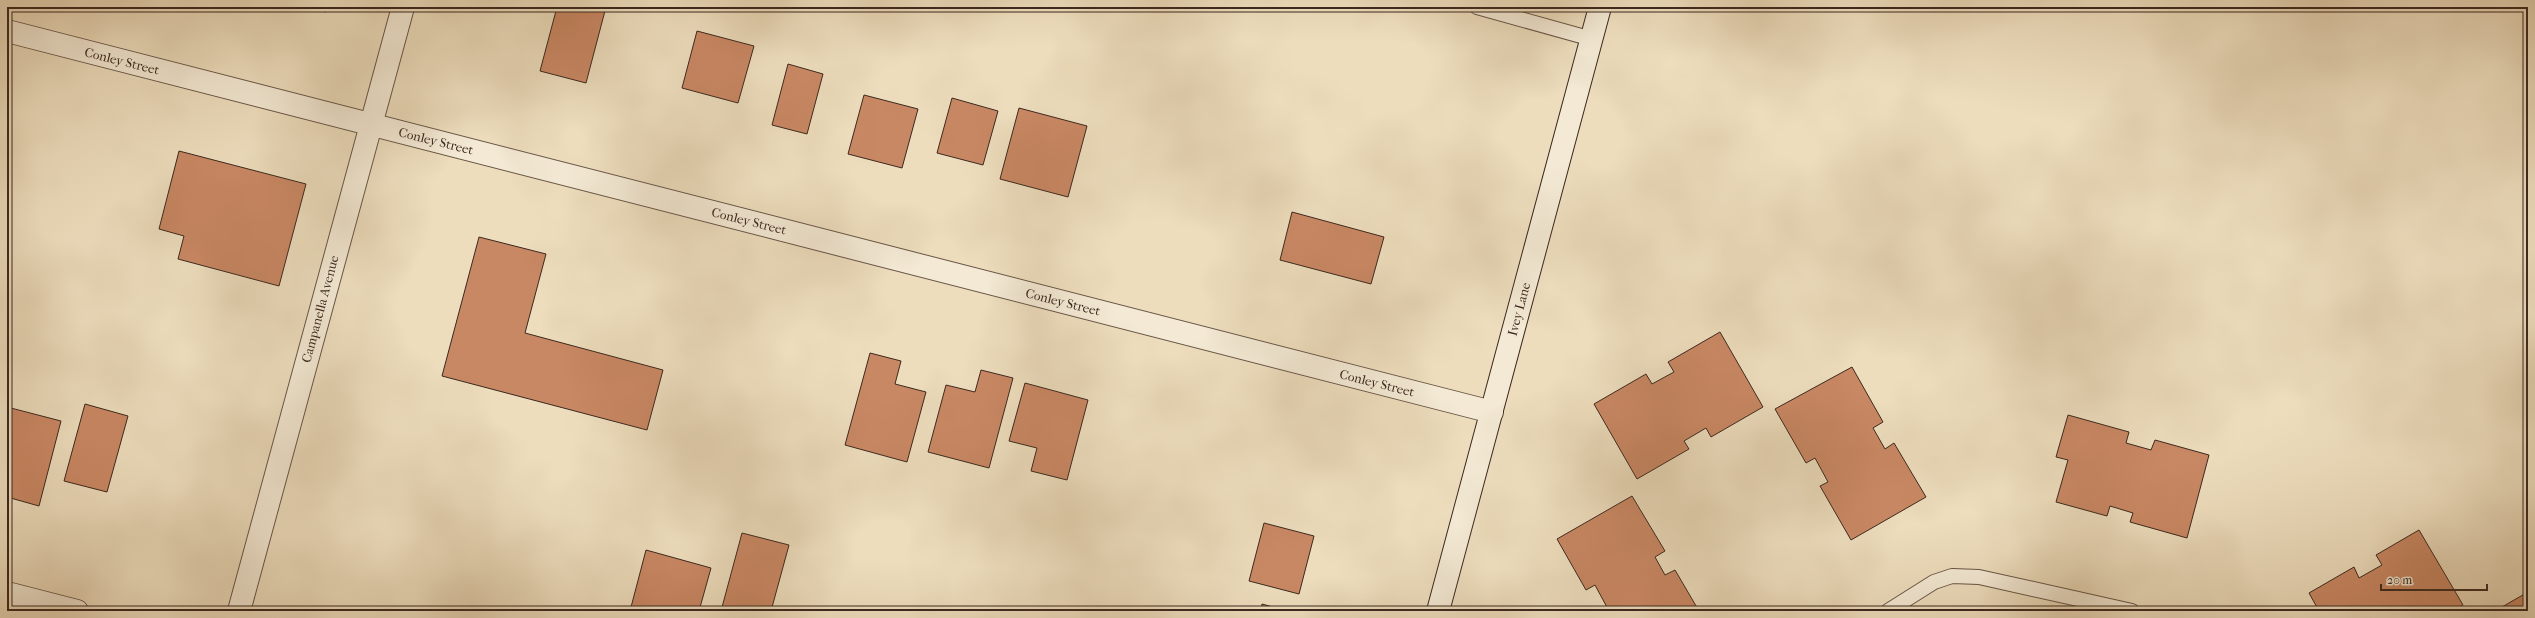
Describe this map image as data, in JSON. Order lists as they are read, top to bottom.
{
  "streets": {
    "street": ["Conley Street", "Campanella Avenue", "Ivey Lane"]
  },
  "crossings": [
    ["Conley Street", "Campanella Avenue"],
    ["Conley Street", "Ivey Lane"]
  ],
  "scale_bar": "20 m"
}
